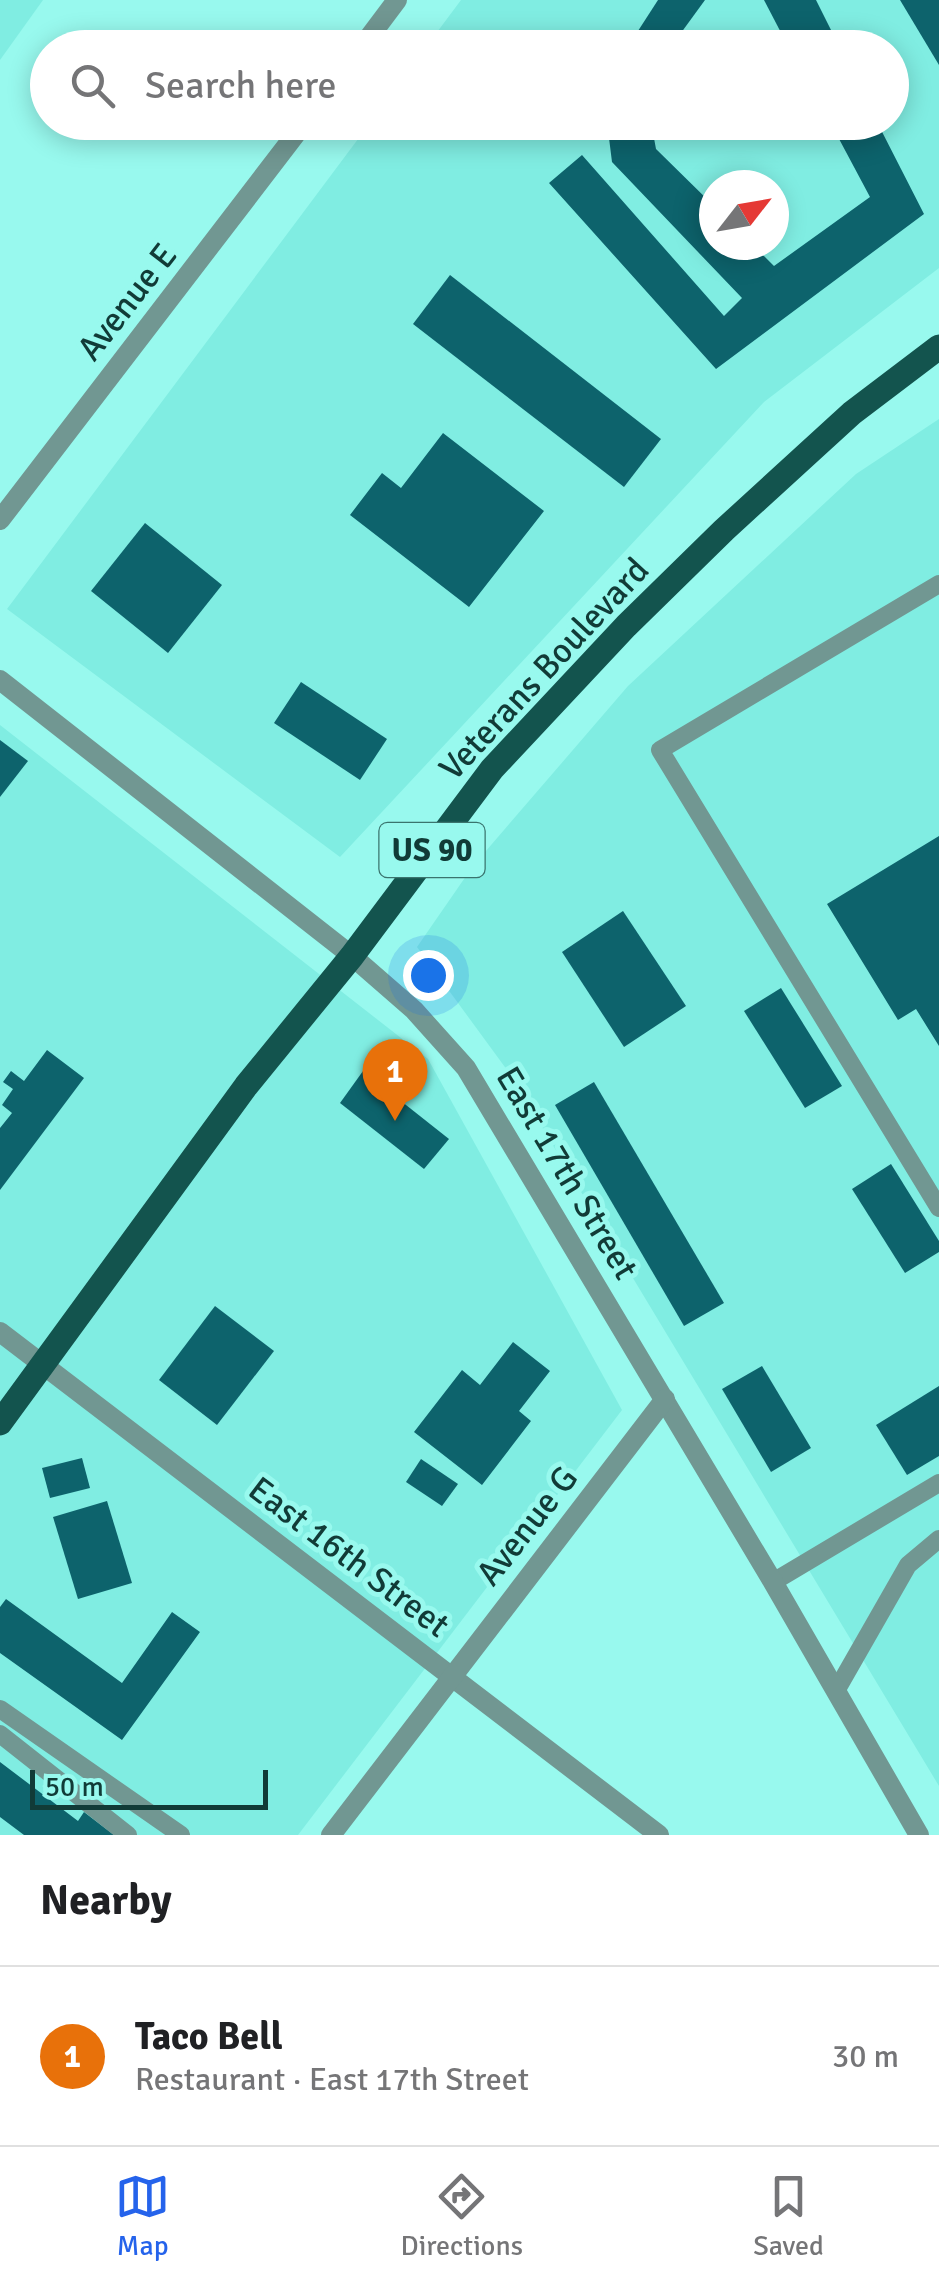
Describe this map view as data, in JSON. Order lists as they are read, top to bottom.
{
  "streets": {
    "main road": ["Veterans Boulevard", "US 90"],
    "street": [
      "Avenue E",
      "East 17th Street",
      "Avenue G",
      "East 16th Street"
    ]
  },
  "crossings": [
    ["Veterans Boulevard", "East 17th Street"],
    ["Veterans Boulevard", "East 16th Street"],
    ["East 17th Street", "Avenue G"],
    ["Avenue G", "East 16th Street"]
  ],
  "scale_bar": "50 m",
  "north": "top right",
  "page": {
    "search": "Search here",
    "pins": "1",
    "scale": "50 m",
    "heading": "Nearby",
    "list": [
      {
        "mark": "1",
        "name": "Taco Bell",
        "note": "Restaurant · East 17th Street",
        "value": "30 m"
      }
    ],
    "nav": ["Map", "Directions", "Saved"]
  }
}
